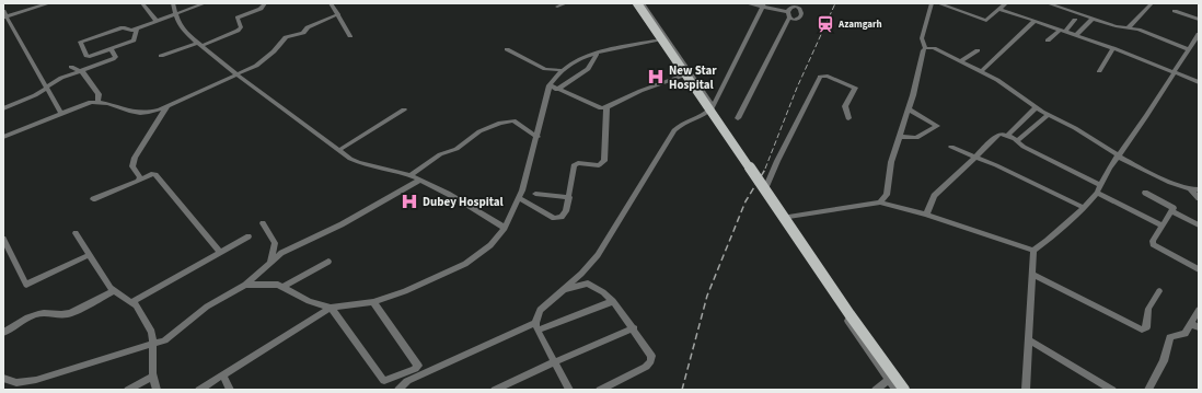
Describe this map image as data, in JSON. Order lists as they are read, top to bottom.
{
  "places": {
    "station": ["Azamgarh"],
    "hospital": ["New Star Hospital", "Dubey Hospital"]
  }
}
